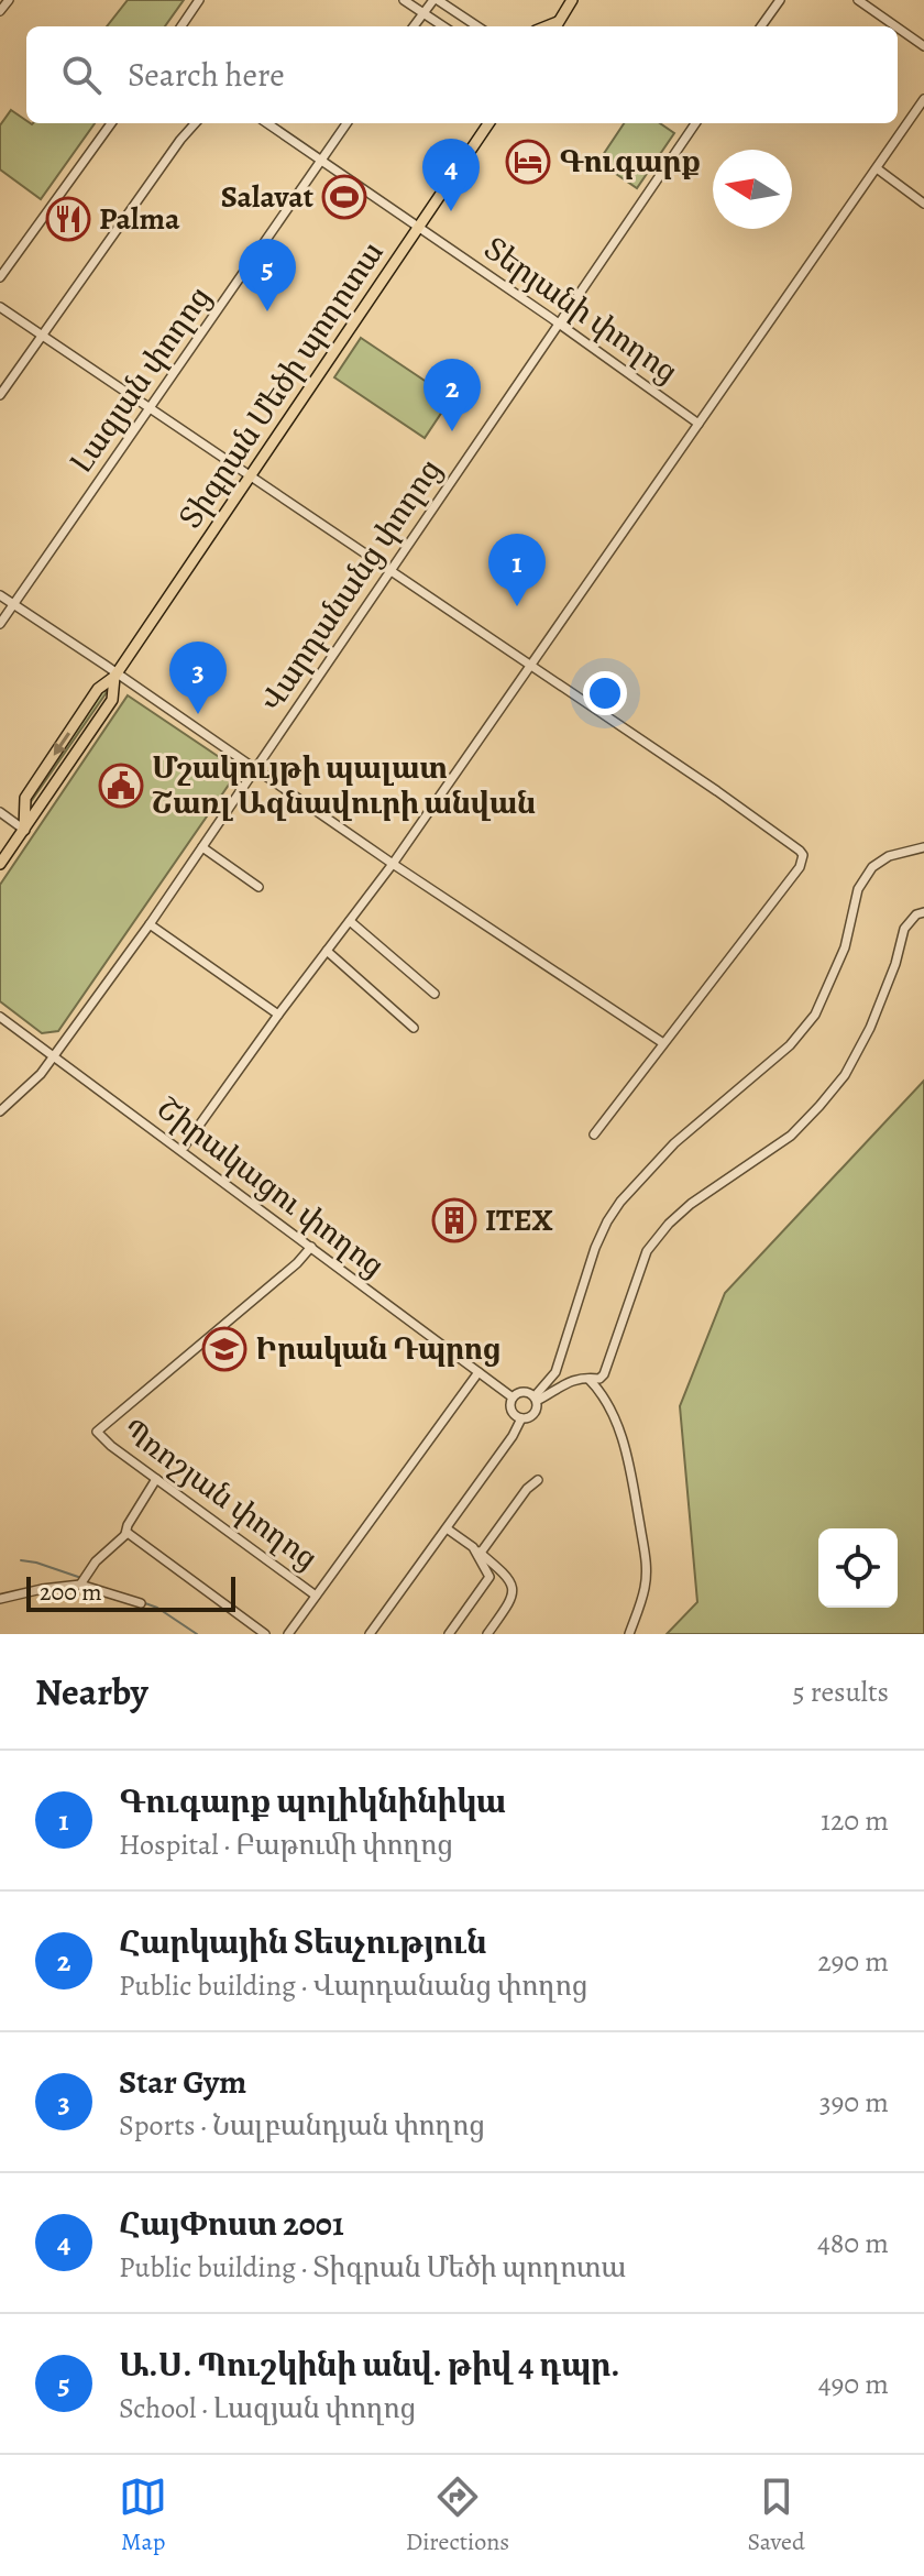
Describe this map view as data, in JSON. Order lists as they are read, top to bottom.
{
  "streets": {
    "main road": ["Տիգրան Մեծի պողոտա"],
    "street": [
      "Տերյանի փողոց",
      "Լազյան փողոց",
      "Վարդանանց փողոց",
      "Շիրակացու փողոց",
      "Պռոշյան փողոց"
    ]
  },
  "crossings": [
    ["Տերյանի փողոց", "Լազյան փողոց"],
    ["Տերյանի փողոց", "Տիգրան Մեծի պողոտա"],
    ["Տերյանի փողոց", "Վարդանանց փողոց"],
    ["Վարդանանց փողոց", "Շիրակացու փողոց"],
    ["Շիրակացու փողոց", "Պռոշյան փողոց"]
  ],
  "places": {
    "hotel": ["Գուգարք"],
    "sports": ["Salavat"],
    "restaurant": ["Palma"],
    "public building": ["Մշակույթի պալատ Շառլ Ազնավուրի անվան"],
    "building": ["ITEX"],
    "school or university": ["Իրական Դպրոց"]
  },
  "scale_bar": "200 m",
  "north": "left",
  "page": {
    "search": "Search here",
    "pins": [
      "4",
      "5",
      "2",
      "1",
      "3"
    ],
    "scale": "200 m",
    "heading": ["Nearby", "5 results"],
    "list": [
      {
        "mark": "1",
        "name": "Գուգարք պոլիկնինիկա",
        "note": "Hospital · Բաթումի փողոց",
        "value": "120 m"
      },
      {
        "mark": "2",
        "name": "Հարկային Տեսչություն",
        "note": "Public building · Վարդանանց փողոց",
        "value": "290 m"
      },
      {
        "mark": "3",
        "name": "Star Gym",
        "note": "Sports · Նալբանդյան փողոց",
        "value": "390 m"
      },
      {
        "mark": "4",
        "name": "ՀայՓոստ 2001",
        "note": "Public building · Տիգրան Մեծի պողոտա",
        "value": "480 m"
      },
      {
        "mark": "5",
        "name": "Ա.Ս. Պուշկինի անվ. թիվ 4 դպր.",
        "note": "School · Լազյան փողոց",
        "value": "490 m"
      }
    ],
    "nav": ["Map", "Directions", "Saved"]
  }
}
